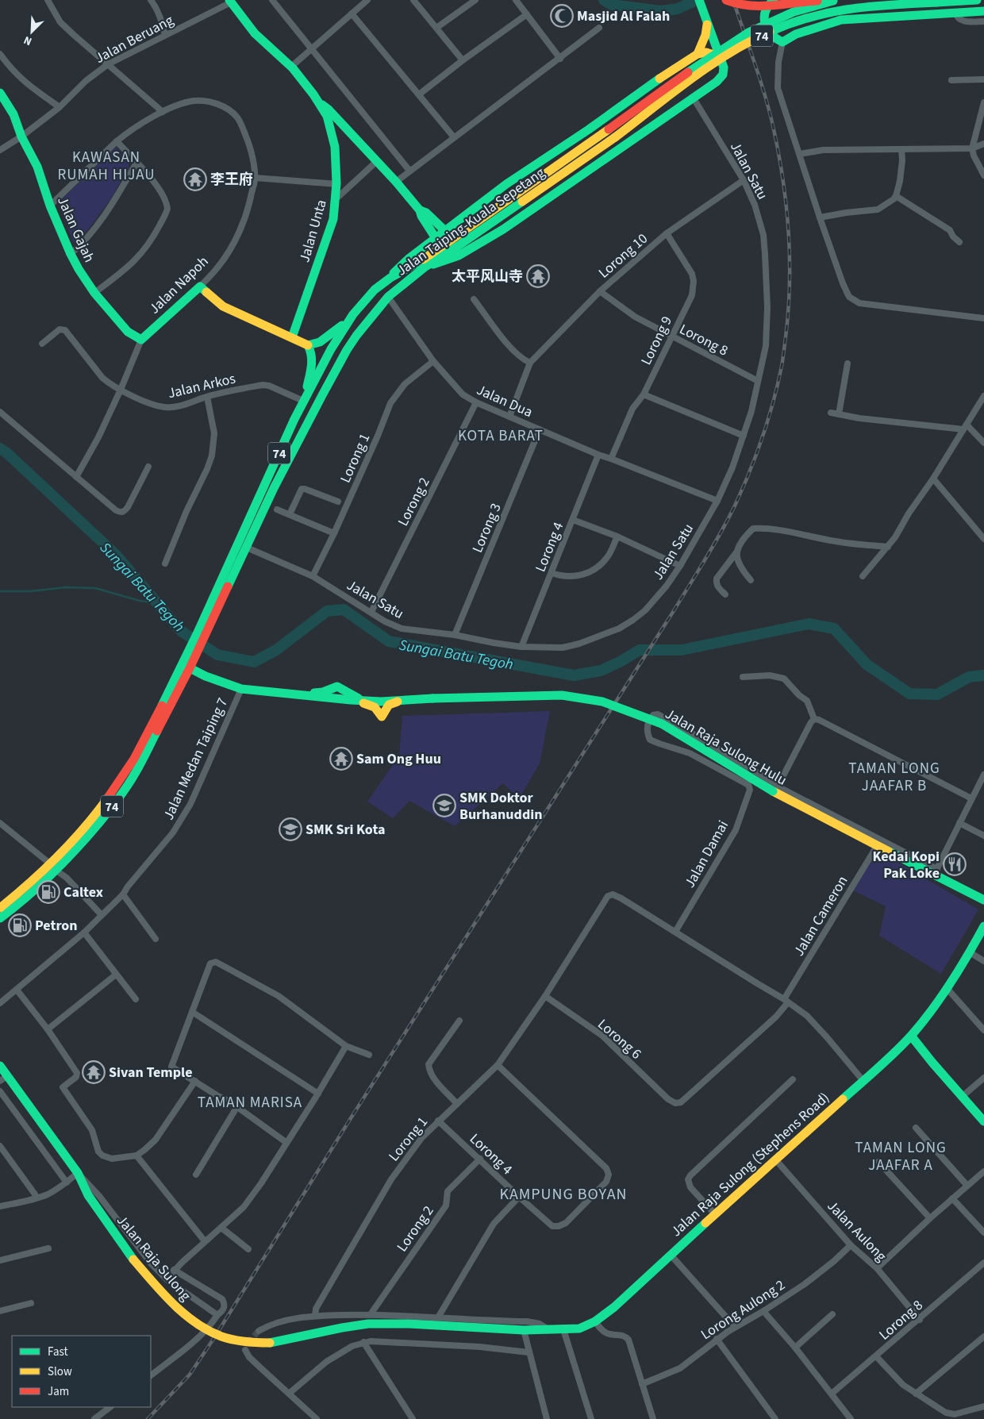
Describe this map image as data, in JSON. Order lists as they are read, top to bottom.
{
  "streets": {
    "main road": [
      "74",
      "Jalan Taiping-Kuala Sepetang",
      "Jalan Gajah",
      "Jalan Unta",
      "Jalan Napoh",
      "Jalan Raja Sulong Hulu",
      "Jalan Raja Sulong (Stephens Road)",
      "Jalan Raja Sulong"
    ],
    "street": [
      "Jalan Beruang",
      "Jalan Satu",
      "Lorong 10",
      "Lorong 8",
      "Lorong 9",
      "Jalan Arkos",
      "Jalan Dua",
      "Lorong 1",
      "Lorong 2",
      "Lorong 3",
      "Lorong 4",
      "Jalan Medan Taiping 7",
      "Jalan Damai",
      "Jalan Cameron",
      "Lorong 6",
      "Jalan Aulong",
      "Lorong Aulong 2"
    ]
  },
  "crossings": [
    ["Jalan Beruang", "Jalan Gajah"],
    ["Jalan Beruang", "Jalan Unta"],
    ["Jalan Satu", "Jalan Taiping-Kuala Sepetang"],
    ["Jalan Satu", "Lorong 10"],
    ["Jalan Satu", "Lorong 8"],
    ["Jalan Satu", "Jalan Dua"],
    ["Jalan Satu", "Lorong 1"],
    ["Jalan Satu", "Lorong 2"],
    ["Jalan Satu", "Lorong 3"],
    ["Jalan Satu", "Lorong 4"],
    ["Jalan Taiping-Kuala Sepetang", "Jalan Arkos"],
    ["Jalan Taiping-Kuala Sepetang", "Jalan Dua"],
    ["Jalan Gajah", "Jalan Napoh"],
    ["Lorong 10", "Lorong 8"],
    ["Lorong 10", "Lorong 9"],
    ["Lorong 10", "Jalan Dua"],
    ["Jalan Napoh", "Jalan Arkos"],
    ["Lorong 8", "Lorong 9"],
    ["Lorong 8", "Jalan Aulong"],
    ["Lorong 9", "Jalan Dua"],
    ["Jalan Dua", "Lorong 1"],
    ["Jalan Dua", "Lorong 2"],
    ["Jalan Dua", "Lorong 3"],
    ["Jalan Dua", "Lorong 4"],
    ["Lorong 1", "Lorong 4"],
    ["Lorong 1", "Jalan Damai"],
    ["Lorong 1", "Lorong 6"],
    ["Lorong 2", "Lorong 4"],
    ["Jalan Raja Sulong Hulu", "Jalan Damai"],
    ["Jalan Raja Sulong Hulu", "Jalan Cameron"],
    ["Jalan Cameron", "Lorong 6"],
    ["Jalan Raja Sulong (Stephens Road)", "Jalan Aulong"],
    ["Jalan Raja Sulong (Stephens Road)", "Jalan Raja Sulong"],
    ["Jalan Aulong", "Lorong Aulong 2"]
  ],
  "districts": [
    "KAWASAN RUMAH HIJAU",
    "KOTA BARAT",
    "TAMAN LONG JAAFAR B",
    "TAMAN MARISA",
    "TAMAN LONG JAAFAR A",
    "KAMPUNG BOYAN"
  ],
  "water": ["Sungai Batu Tegoh"],
  "places": {
    "mosque": ["Masjid Al Falah"],
    "temple": [
      "李王府",
      "太平风山寺",
      "Sam Ong Huu",
      "Sivan Temple"
    ],
    "school or university": ["SMK Doktor Burhanuddin", "SMK Sri Kota"],
    "restaurant": ["Kedai Kopi Pak Loke"],
    "fuel station": ["Caltex", "Petron"]
  },
  "legend": ["Fast", "Slow", "Jam"],
  "north": "bottom left"
}
